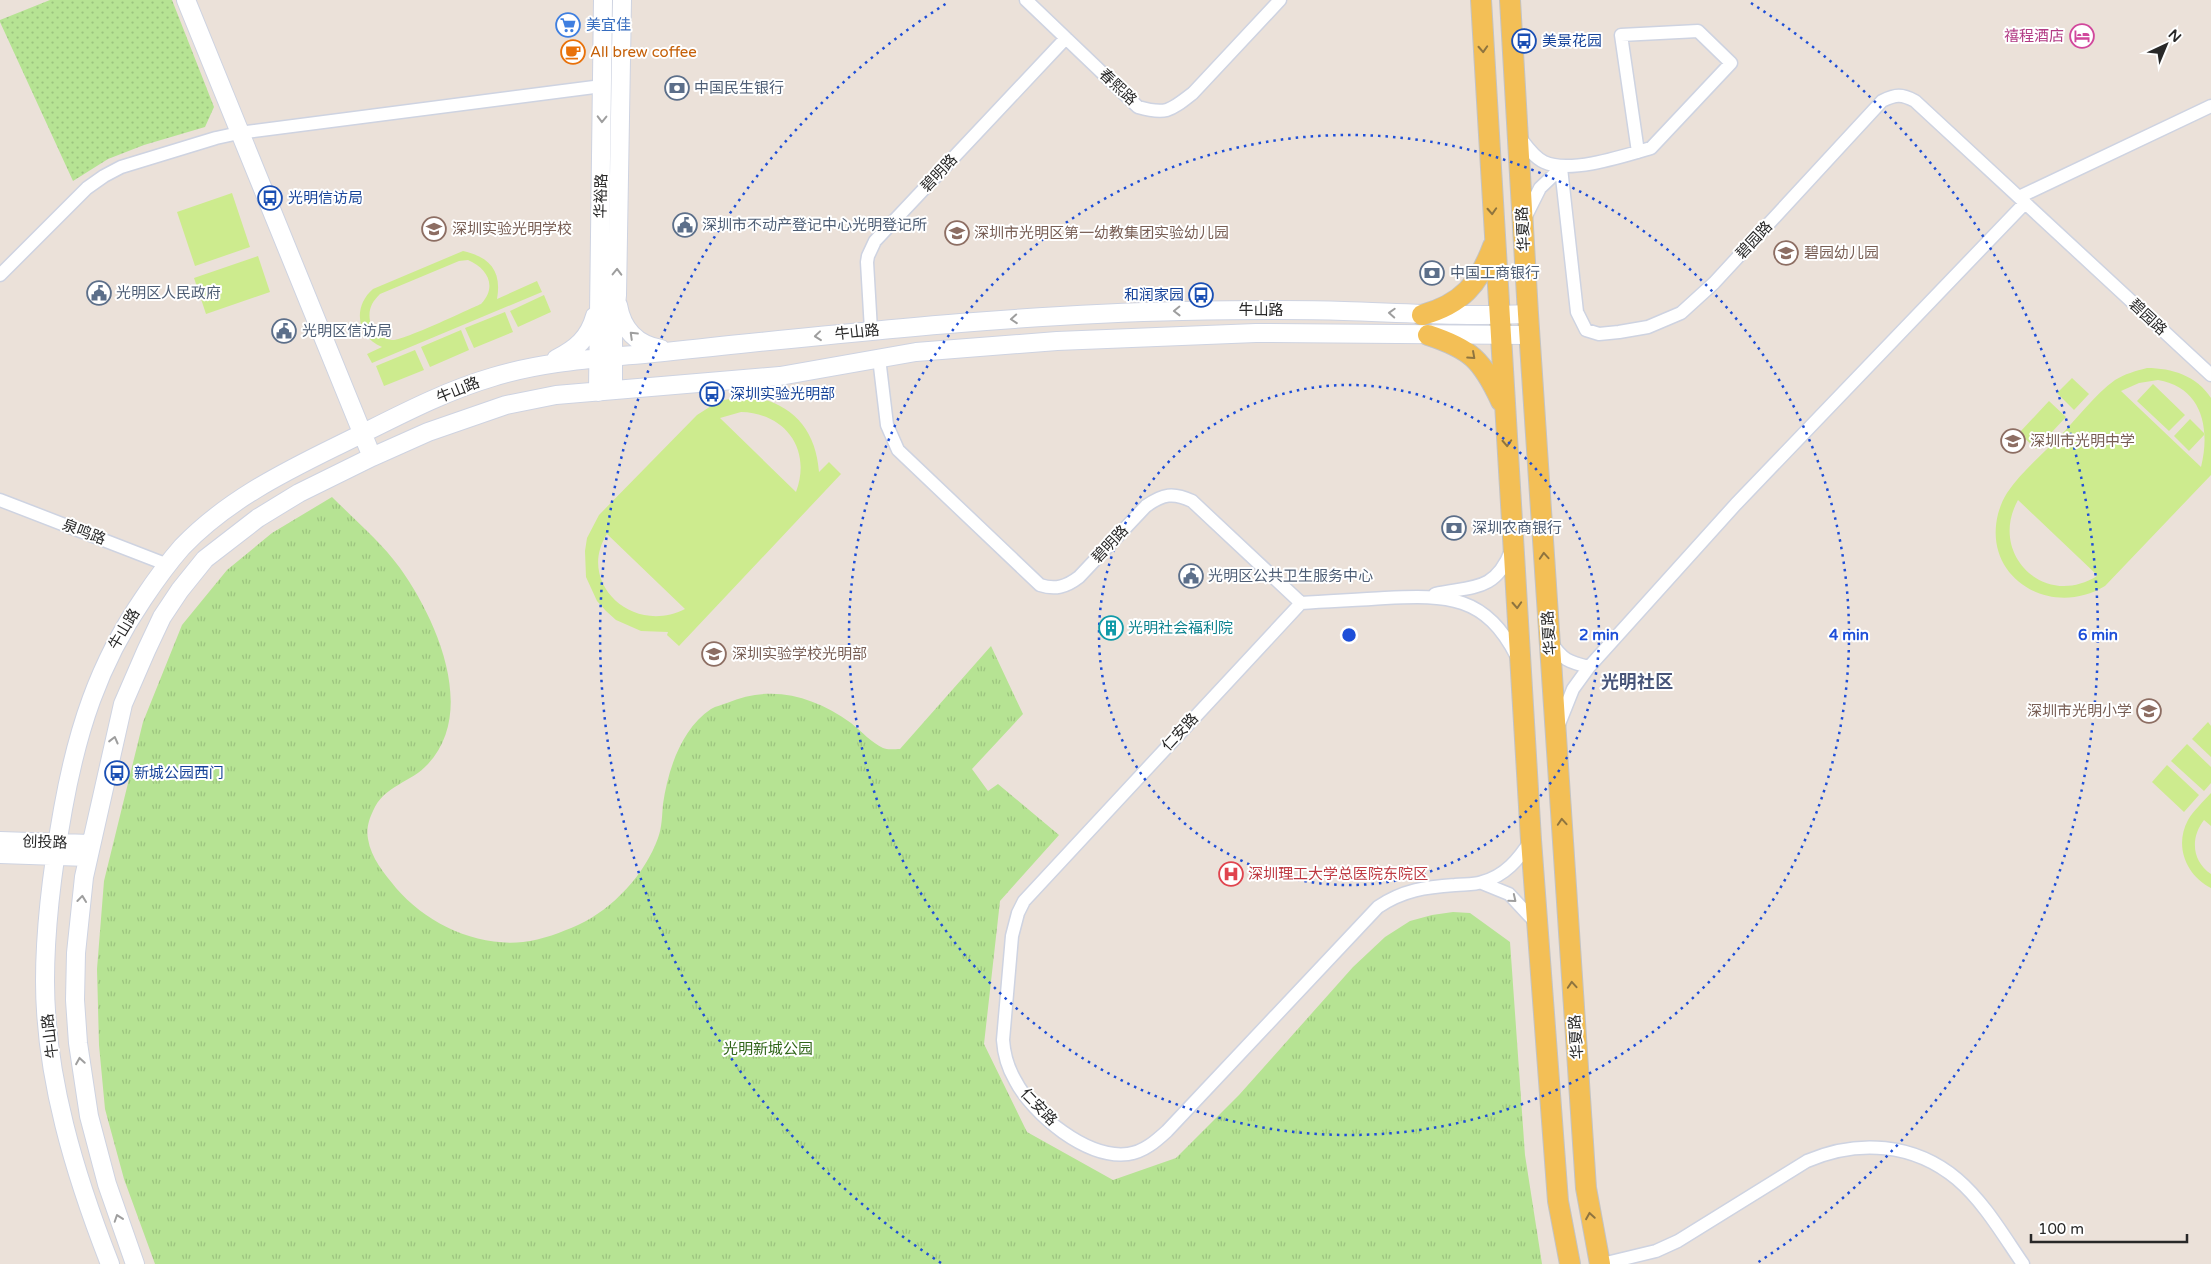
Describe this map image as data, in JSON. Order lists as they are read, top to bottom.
{
  "streets": {
    "main road": ["华夏路"],
    "street": [
      "春熙路",
      "碧明路",
      "华裕路",
      "碧园路",
      "牛山路",
      "泉鸣路",
      "仁安路",
      "创投路"
    ]
  },
  "crossings": [
    ["春熙路", "碧明路"],
    ["碧明路", "牛山路"],
    ["碧明路", "仁安路"],
    ["华裕路", "牛山路"],
    ["华夏路", "牛山路"],
    ["华夏路", "仁安路"],
    ["牛山路", "泉鸣路"],
    ["牛山路", "创投路"]
  ],
  "districts": ["光明社区"],
  "parks": ["光明新城公园"],
  "places": {
    "supermarket": ["美宜佳"],
    "hotel": ["禧程酒店"],
    "bus stop": [
      "美景花园",
      "光明信访局",
      "和润家园",
      "深圳实验光明部",
      "新城公园西门"
    ],
    "cafe": ["All brew coffee"],
    "bank": ["中国民生银行", "中国工商银行", "深圳农商银行"],
    "public building": [
      "深圳市不动产登记中心光明登记所",
      "光明区人民政府",
      "光明区信访局",
      "光明区公共卫生服务中心"
    ],
    "school or university": [
      "深圳实验光明学校",
      "深圳市光明区第一幼教集团实验幼儿园",
      "碧园幼儿园",
      "深圳市光明中学",
      "深圳实验学校光明部",
      "深圳市光明小学"
    ],
    "building": ["光明社会福利院"],
    "hospital": ["深圳理工大学总医院东院区"]
  },
  "scale_bar": "100 m",
  "north": "top right",
  "rings": ["2 min", "4 min", "6 min"]
}
